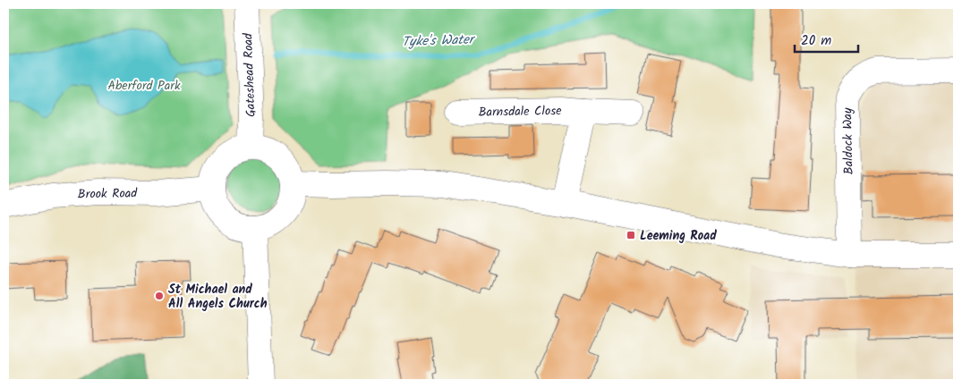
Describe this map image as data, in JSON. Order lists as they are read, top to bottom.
{
  "streets": {
    "street": [
      "Gateshead Road",
      "Barnsdale Close",
      "Baldock Way",
      "Brook Road"
    ]
  },
  "crossings": [
    ["Gateshead Road", "Brook Road"]
  ],
  "water": ["Tyke's Water"],
  "parks": ["Aberford Park"],
  "places": {
    "transit": ["Leeming Road"],
    "other": ["St Michael and All Angels Church"]
  },
  "scale_bar": "20 m"
}
